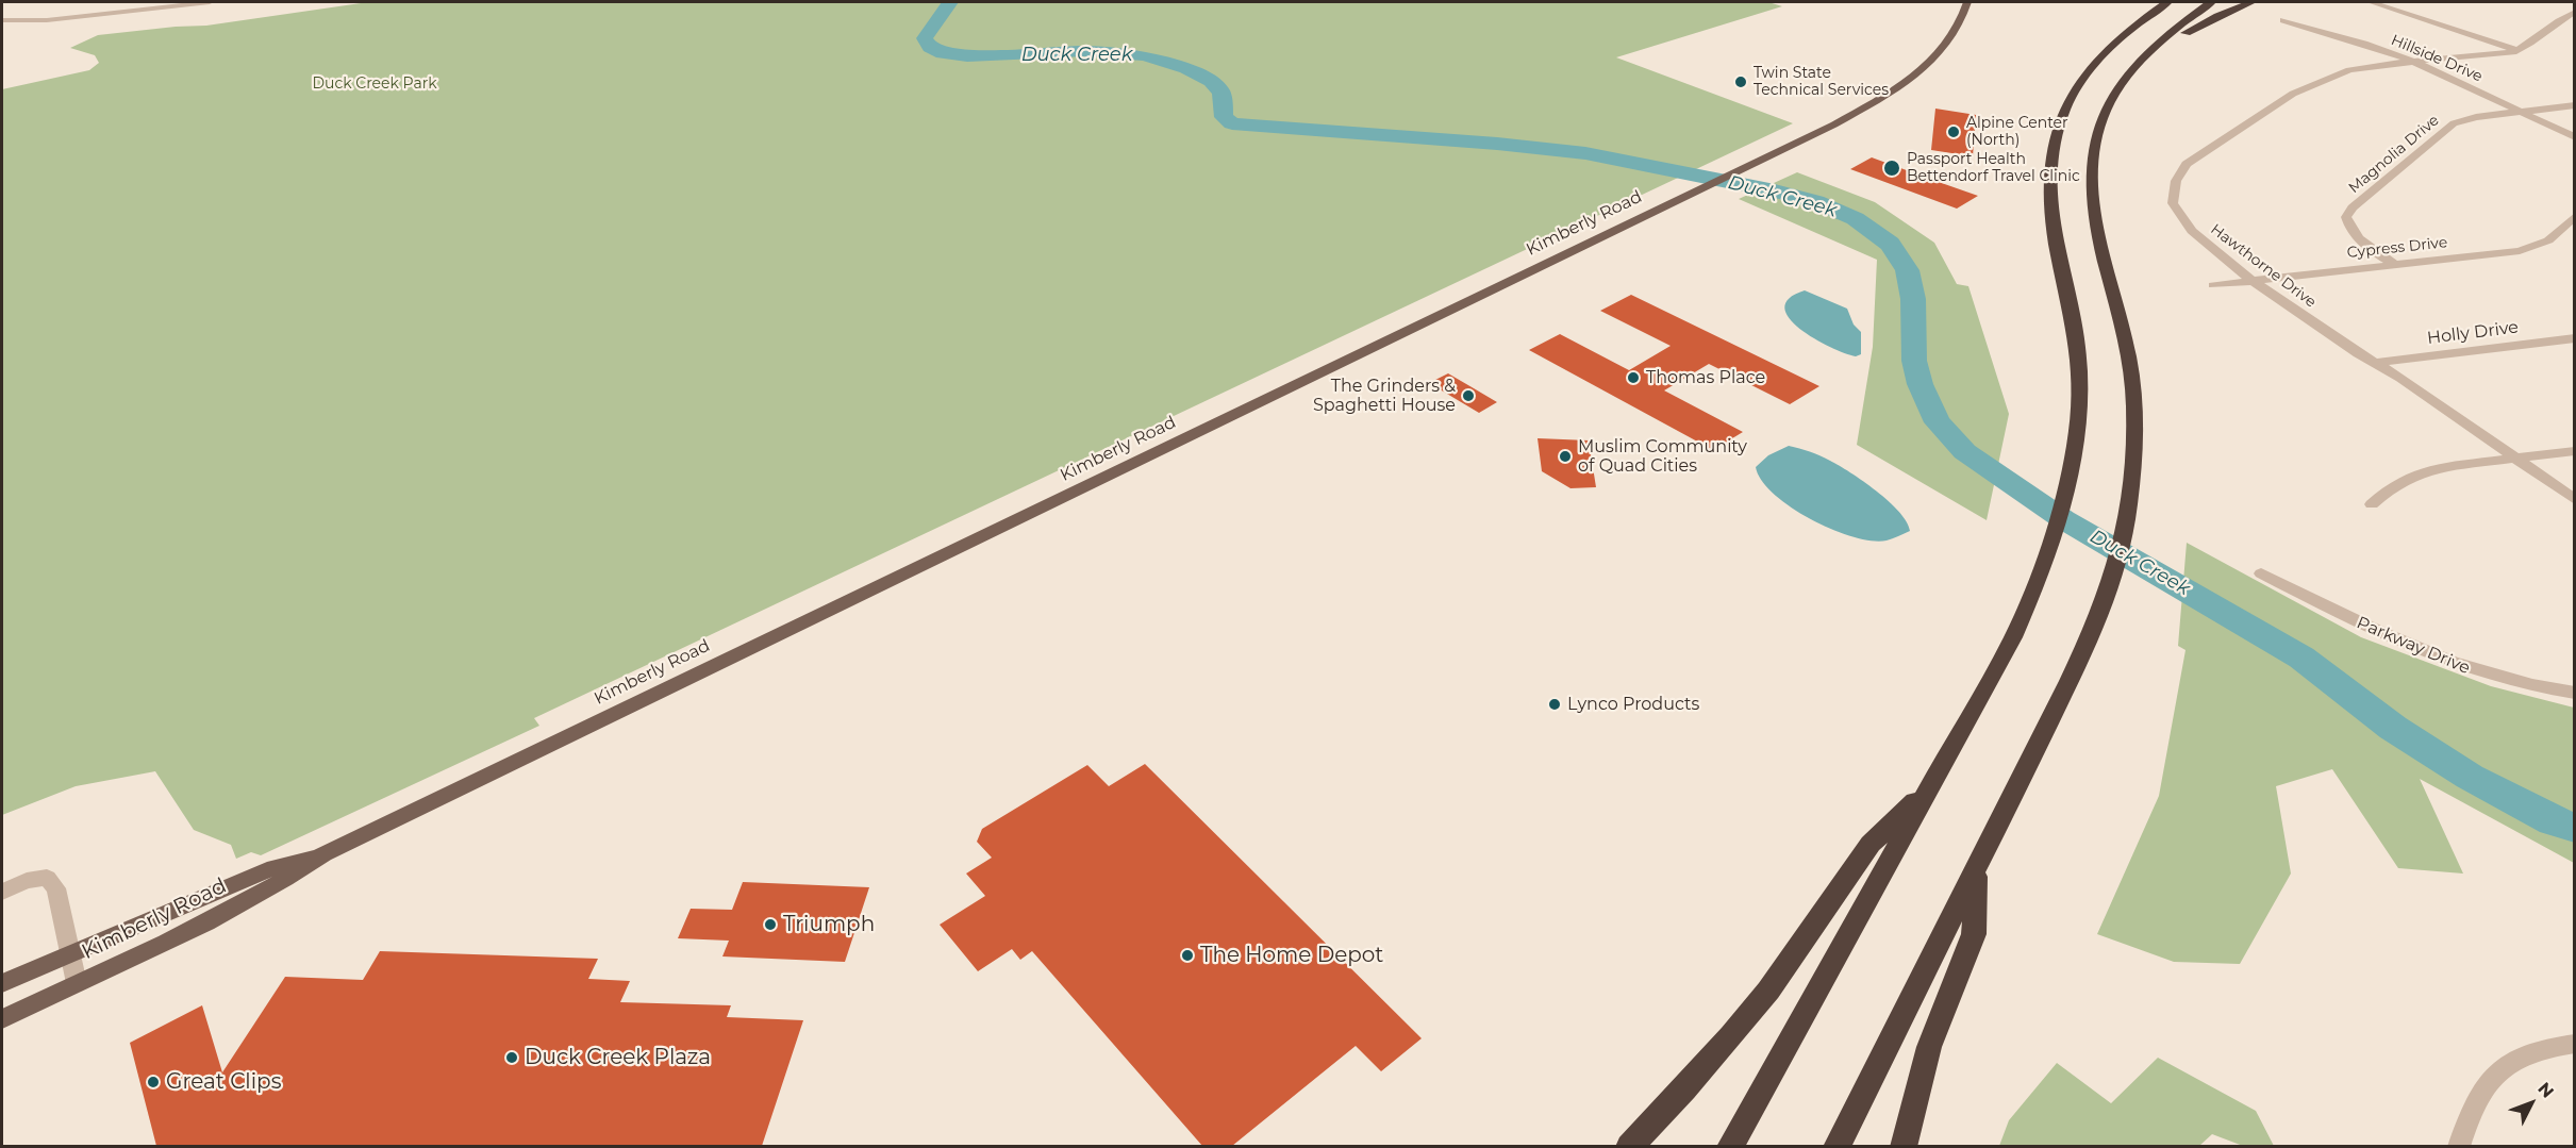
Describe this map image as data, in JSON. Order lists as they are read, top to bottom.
{
  "streets": {
    "main road": ["Kimberly Road"],
    "street": [
      "Hillside Drive",
      "Magnolia Drive",
      "Cypress Drive",
      "Hawthorne Drive",
      "Holly Drive",
      "Parkway Drive"
    ]
  },
  "crossings": [
    ["Hillside Drive", "Magnolia Drive"],
    ["Hillside Drive", "Hawthorne Drive"],
    ["Magnolia Drive", "Cypress Drive"],
    ["Cypress Drive", "Hawthorne Drive"],
    ["Hawthorne Drive", "Holly Drive"]
  ],
  "water": ["Duck Creek"],
  "parks": ["Duck Creek Park"],
  "places": [
    "Twin State Technical Services",
    "Alpine Center (North)",
    "Passport Health Bettendorf Travel Clinic",
    "Thomas Place",
    "The Grinders & Spaghetti House",
    "Muslim Community of Quad Cities",
    "Lynco Products",
    "Triumph",
    "The Home Depot",
    "Duck Creek Plaza",
    "Great Clips"
  ],
  "north": "top right"
}
